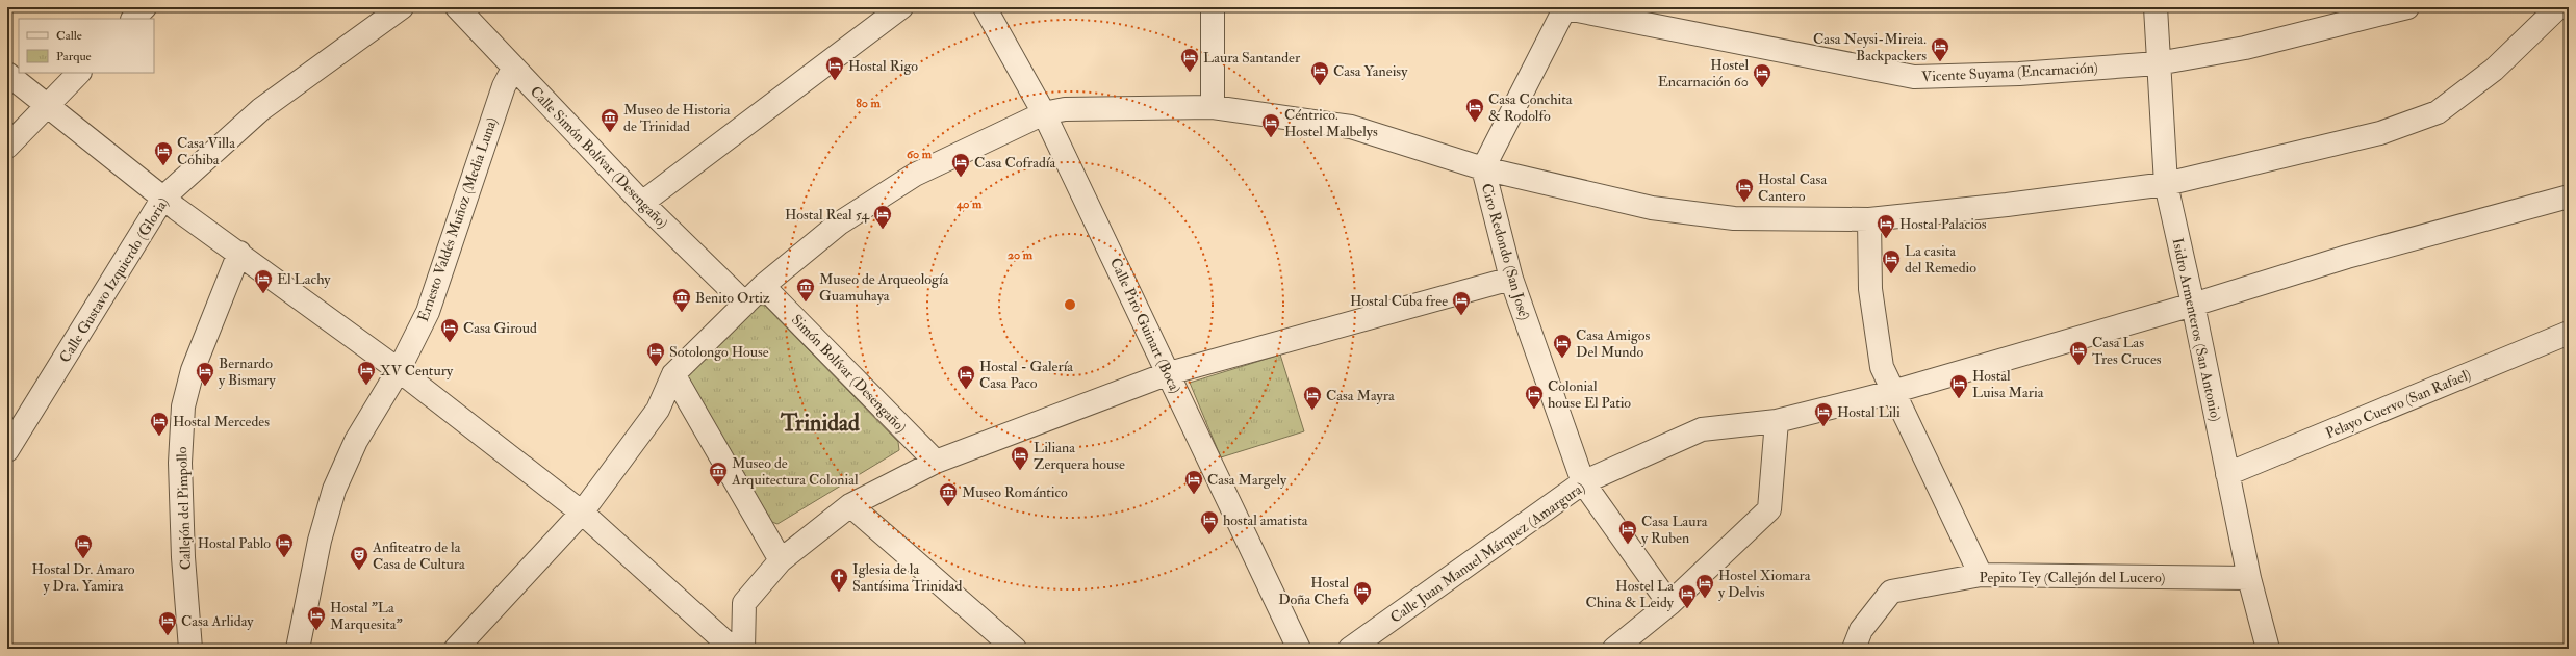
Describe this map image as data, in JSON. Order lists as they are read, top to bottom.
{
  "streets": {
    "street": [
      "Vicente Suyama (Encarnación)",
      "Calle Simón Bolívar (Desengaño)",
      "Ernesto Valdés Muñoz (Media Luna)",
      "Ciro Redondo (San José)",
      "Calle Gustavo Izquierdo (Gloria)",
      "Calle Piro Guinart (Boca)",
      "Isidro Armenteros (San Antonio)",
      "Simón Bolívar (Desengaño)",
      "Pelayo Cuervo (San Rafael)",
      "Callejón del Pimpollo",
      "Calle Juan Manuel Márquez (Amargura)",
      "Pepito Tey (Callejón del Lucero)"
    ]
  },
  "crossings": [
    ["Vicente Suyama (Encarnación)", "Ciro Redondo (San José)"],
    ["Vicente Suyama (Encarnación)", "Isidro Armenteros (San Antonio)"],
    ["Calle Simón Bolívar (Desengaño)", "Ernesto Valdés Muñoz (Media Luna)"],
    ["Ciro Redondo (San José)", "Calle Juan Manuel Márquez (Amargura)"],
    ["Isidro Armenteros (San Antonio)", "Pelayo Cuervo (San Rafael)"],
    ["Isidro Armenteros (San Antonio)", "Calle Juan Manuel Márquez (Amargura)"],
    ["Isidro Armenteros (San Antonio)", "Pepito Tey (Callejón del Lucero)"]
  ],
  "districts": ["Trinidad"],
  "places": {
    "hotel": [
      "Casa Neysi-Mireia. Backpackers",
      "Laura Santander",
      "Hostal Rigo",
      "Casa Yaneisy",
      "Hostel Encarnación 60",
      "Casa Conchita & Rodolfo",
      "Céntrico. Hostel Malbelys",
      "Casa Villa Cohiba",
      "Casa Cofradía",
      "Hostal Casa Cantero",
      "Hostal Real 54",
      "Hostal Palacios",
      "La casita del Remedio",
      "El Lachy",
      "Hostal Cuba free",
      "Casa Giroud",
      "Casa Amigos Del Mundo",
      "Casa Las Tres Cruces",
      "Sotolongo House",
      "XV Century",
      "Bernardo y Bismary",
      "Hostal - Galería Casa Paco",
      "Hostal Luisa Maria",
      "Colonial house El Patio",
      "Casa Mayra",
      "Hostal Lili",
      "Hostal Mercedes",
      "Liliana Zerquera house",
      "Casa Margely",
      "hostal amatista",
      "Casa Laura y Ruben",
      "Hostal Pablo",
      "Hostal Dr. Amaro y Dra. Yamira",
      "Hostel Xiomara y Delvis",
      "Hostal Doña Chefa",
      "Hostel La China & Leidy",
      "Hostal \"La Marquesita\"",
      "Casa Arliday"
    ],
    "museum": [
      "Museo de Historia de Trinidad",
      "Museo de Arqueología Guamuhaya",
      "Benito Ortiz",
      "Museo de Arquitectura Colonial",
      "Museo Romántico"
    ],
    "theatre": ["Anfiteatro de la Casa de Cultura"],
    "church": ["Iglesia de la Santísima Trinidad"]
  },
  "legend": ["Calle", "Parque"],
  "rings": [
    "80 m",
    "60 m",
    "40 m",
    "20 m"
  ]
}
